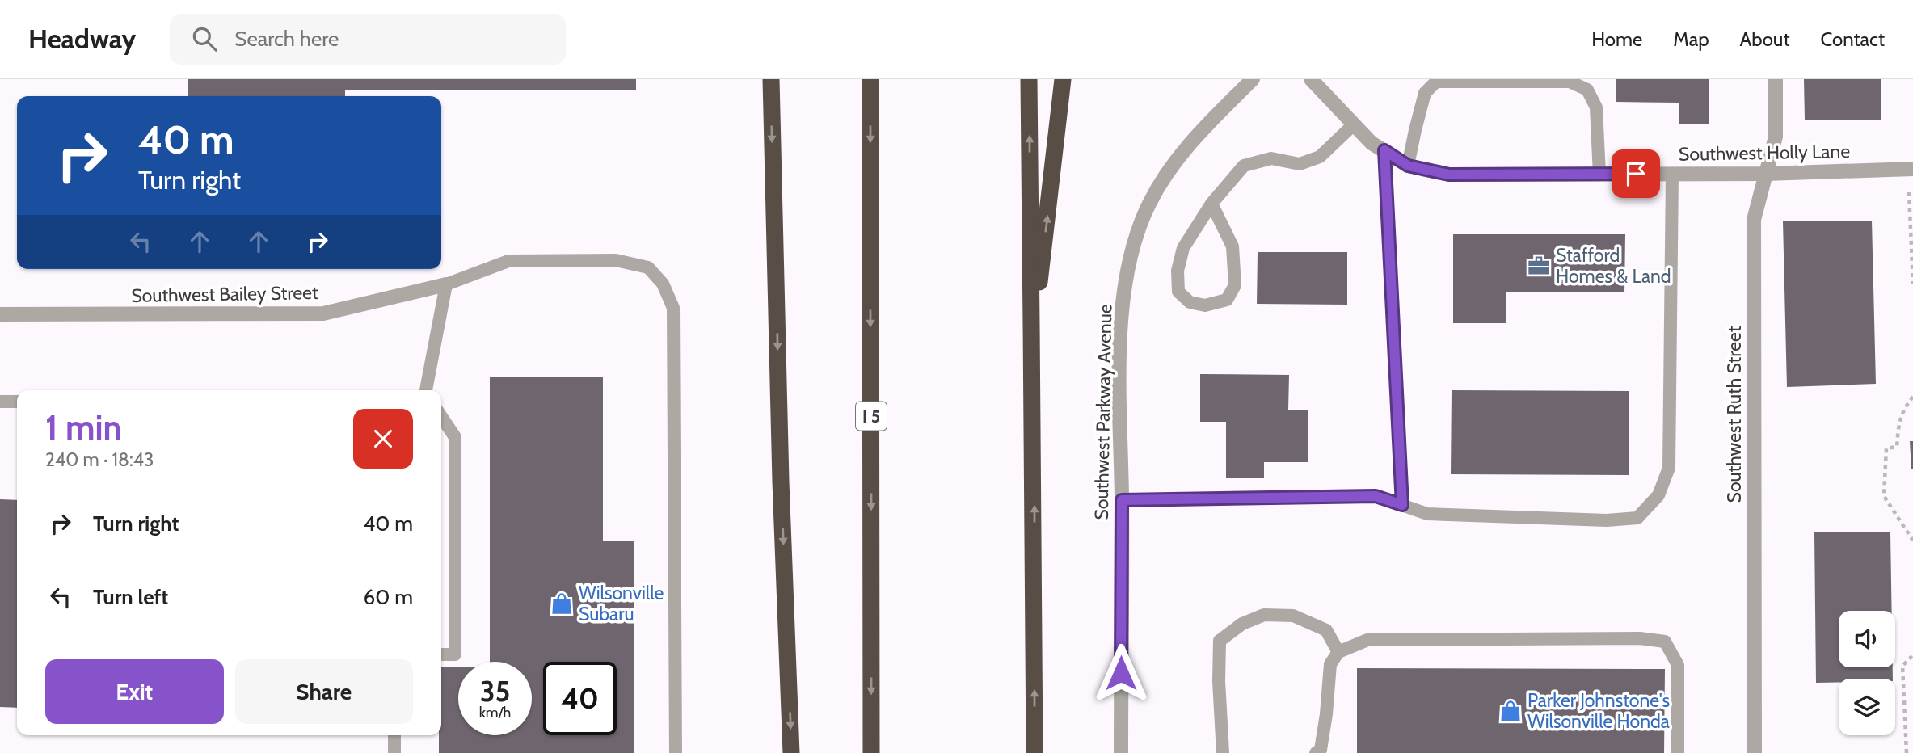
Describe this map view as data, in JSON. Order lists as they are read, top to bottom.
{
  "streets": {
    "highway": ["I 5"],
    "street": [
      "Southwest Holly Lane",
      "Southwest Bailey Street",
      "Southwest Parkway Avenue",
      "Southwest Ruth Street"
    ]
  },
  "crossings": [
    ["Southwest Holly Lane", "Southwest Ruth Street"]
  ],
  "places": {
    "office": ["Stafford Homes & Land"],
    "shop": ["Wilsonville Subaru", "Parker Johnstone's Wilsonville Honda"]
  },
  "page": {
    "header": "Headway",
    "search": "Search here",
    "nav": [
      "Home",
      "Map",
      "About",
      "Contact"
    ],
    "turn": ["40 m", "Turn right"],
    "heading": ["1 min", "240 m · 18:43"],
    "list": [
      {
        "name": "Turn right",
        "value": "40 m"
      },
      {
        "name": "Turn left",
        "value": "60 m"
      }
    ],
    "buttons": ["Exit", "Share"],
    "speed": "35 km/h",
    "limit": "40"
  }
}
